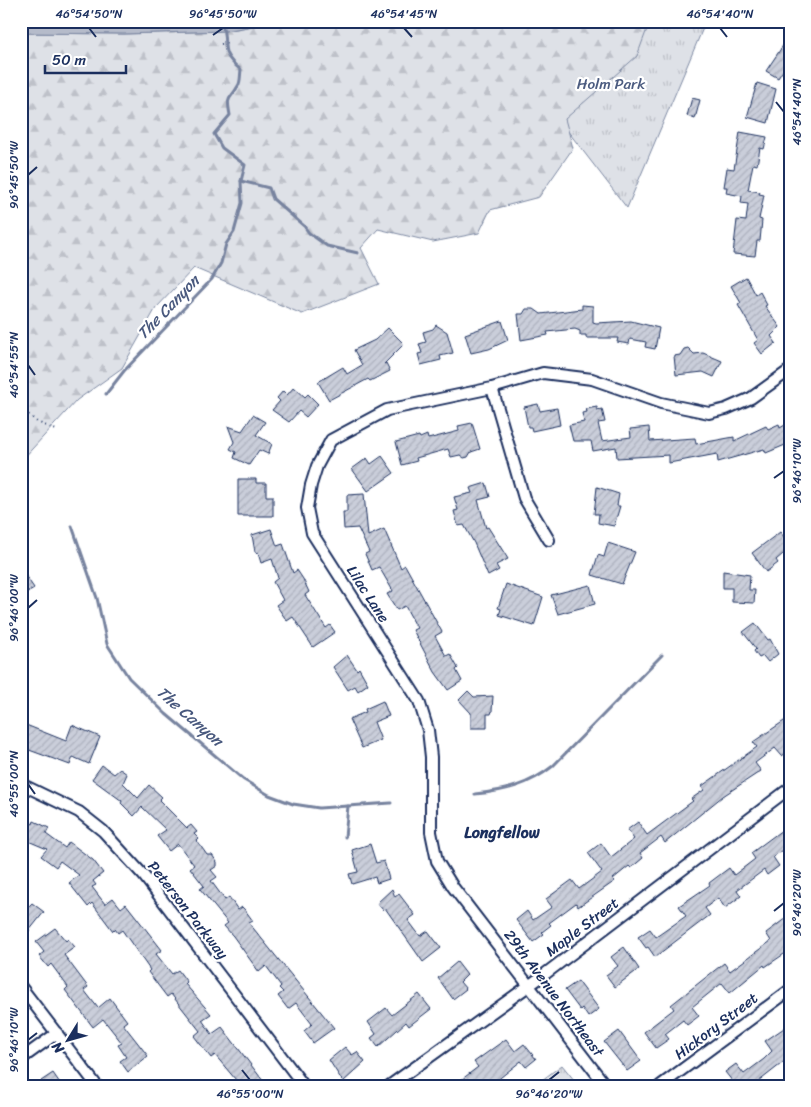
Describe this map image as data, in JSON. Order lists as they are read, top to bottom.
{
  "streets": {
    "street": [
      "Lilac Lane",
      "Peterson Parkway",
      "Maple Street",
      "29th Avenue Northeast",
      "Hickory Street"
    ]
  },
  "crossings": [
    ["Lilac Lane", "29th Avenue Northeast"],
    ["Maple Street", "29th Avenue Northeast"]
  ],
  "districts": ["Longfellow"],
  "water": ["The Canyon"],
  "parks": ["Holm Park"],
  "scale_bar": "50 m",
  "north": "bottom left",
  "coordinates": [
    "46°54'50\"N",
    "96°45'50\"W",
    "46°54'45\"N",
    "46°54'40\"N",
    "46°54'55\"N",
    "96°46'10\"W",
    "96°46'00\"W",
    "46°55'00\"N",
    "96°46'20\"W"
  ]
}
